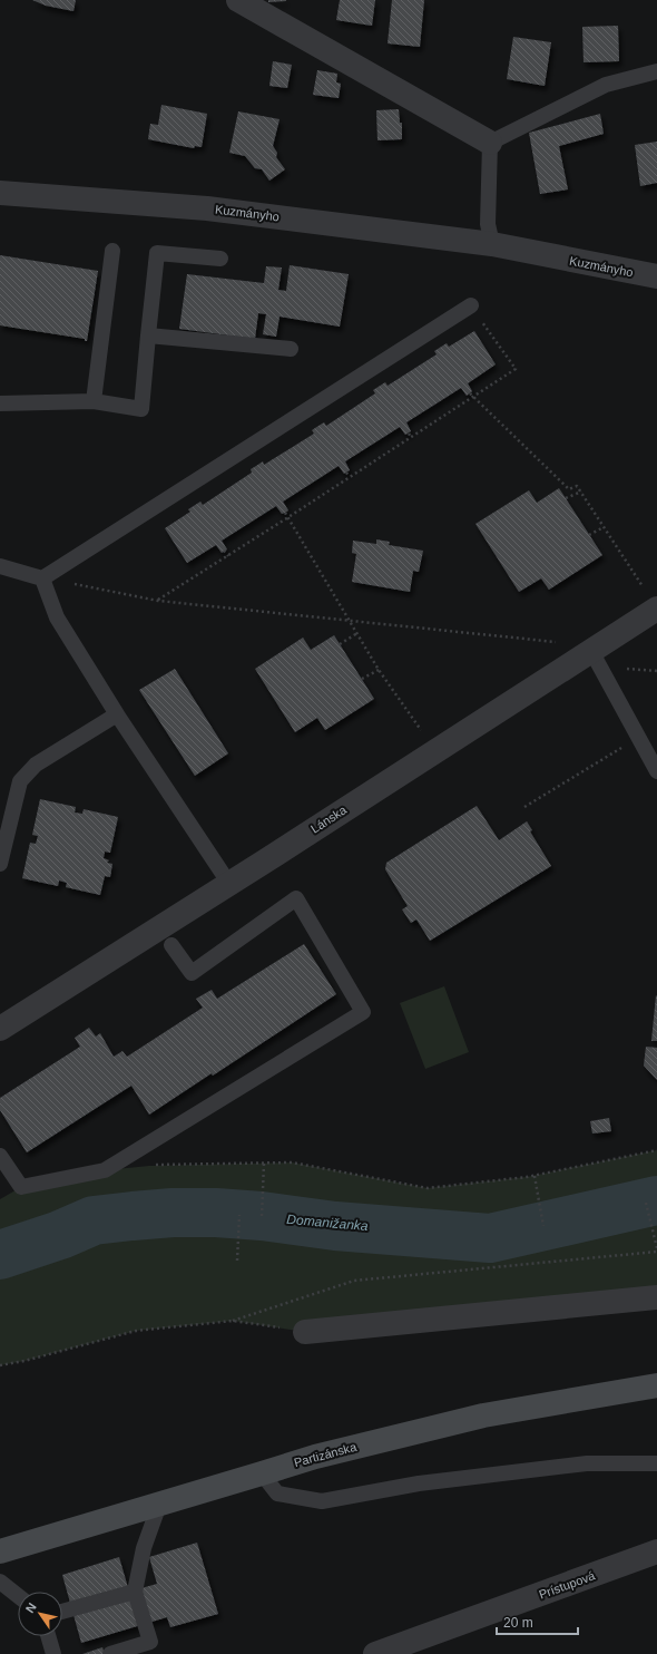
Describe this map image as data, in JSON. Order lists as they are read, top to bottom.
{
  "streets": {
    "main road": ["Partizánska"],
    "street": ["Kuzmányho", "Lánska", "Prístupová"]
  },
  "water": ["Domanižanka"],
  "scale_bar": "20 m",
  "north": "top left"
}
